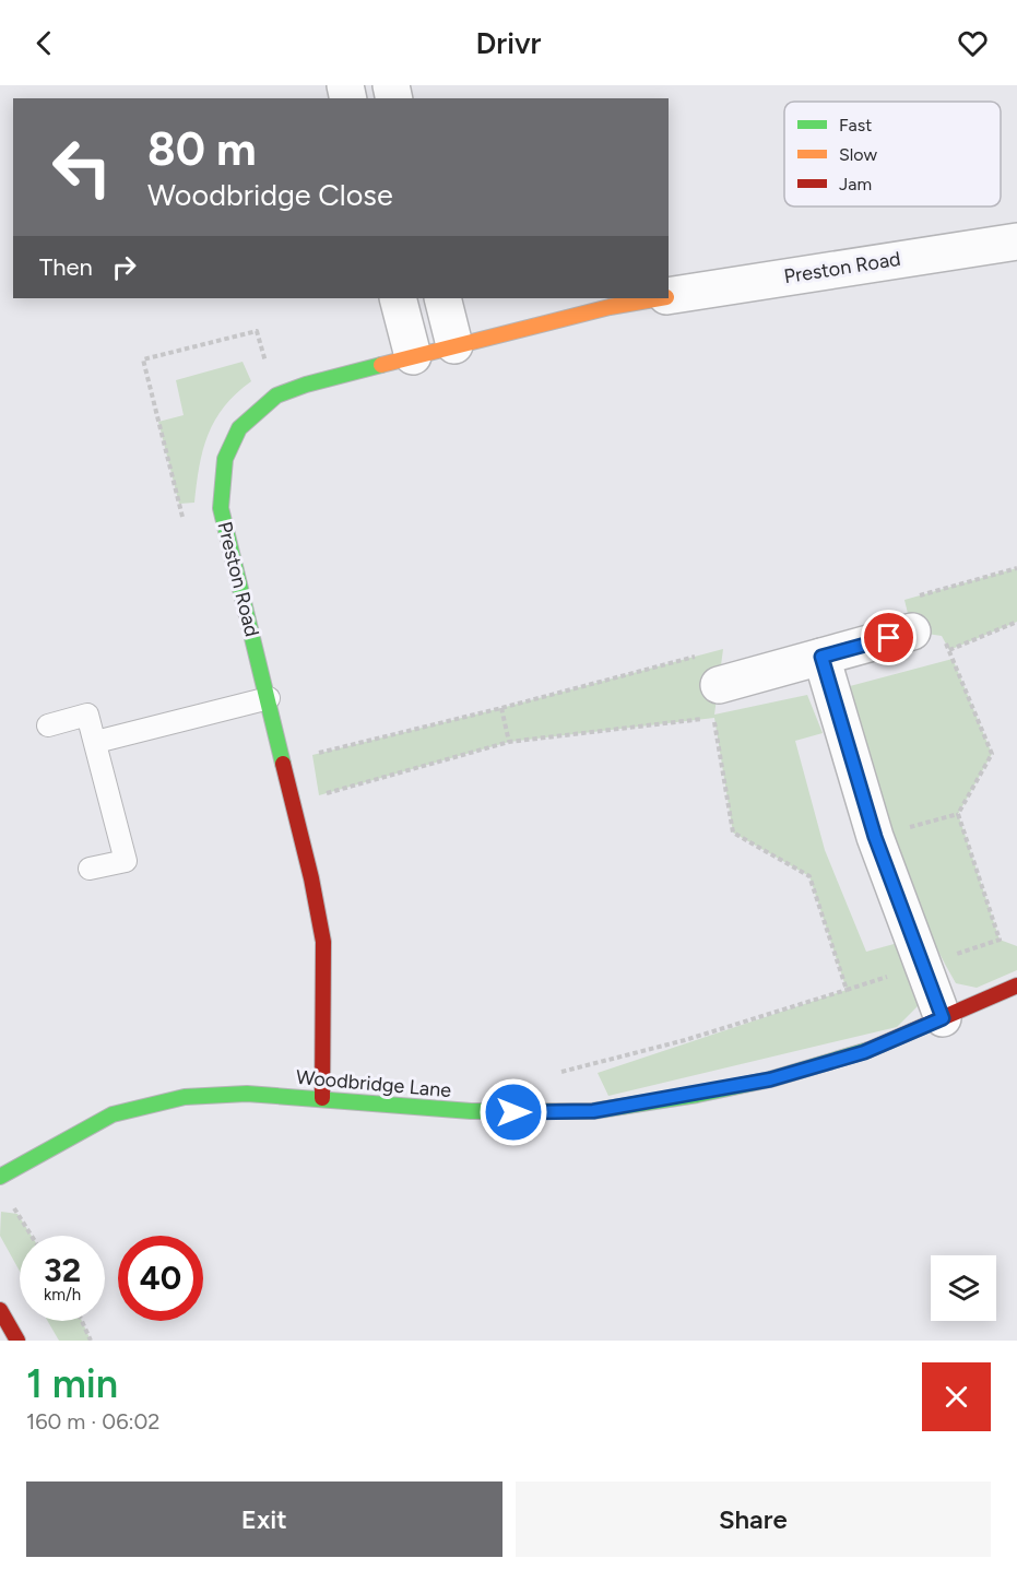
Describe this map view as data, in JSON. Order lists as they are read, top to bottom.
{
  "streets": {
    "street": ["Preston Road", "Woodbridge Lane"]
  },
  "crossings": [
    ["Preston Road", "Woodbridge Lane"]
  ],
  "legend": ["Fast", "Slow", "Jam"],
  "page": {
    "header": "Drivr",
    "turn": ["80 m", "Woodbridge Close"],
    "then": "Then",
    "speed": "32 km/h",
    "limit": "40",
    "heading": ["1 min", "160 m · 06:02"],
    "buttons": ["Exit", "Share"]
  }
}
